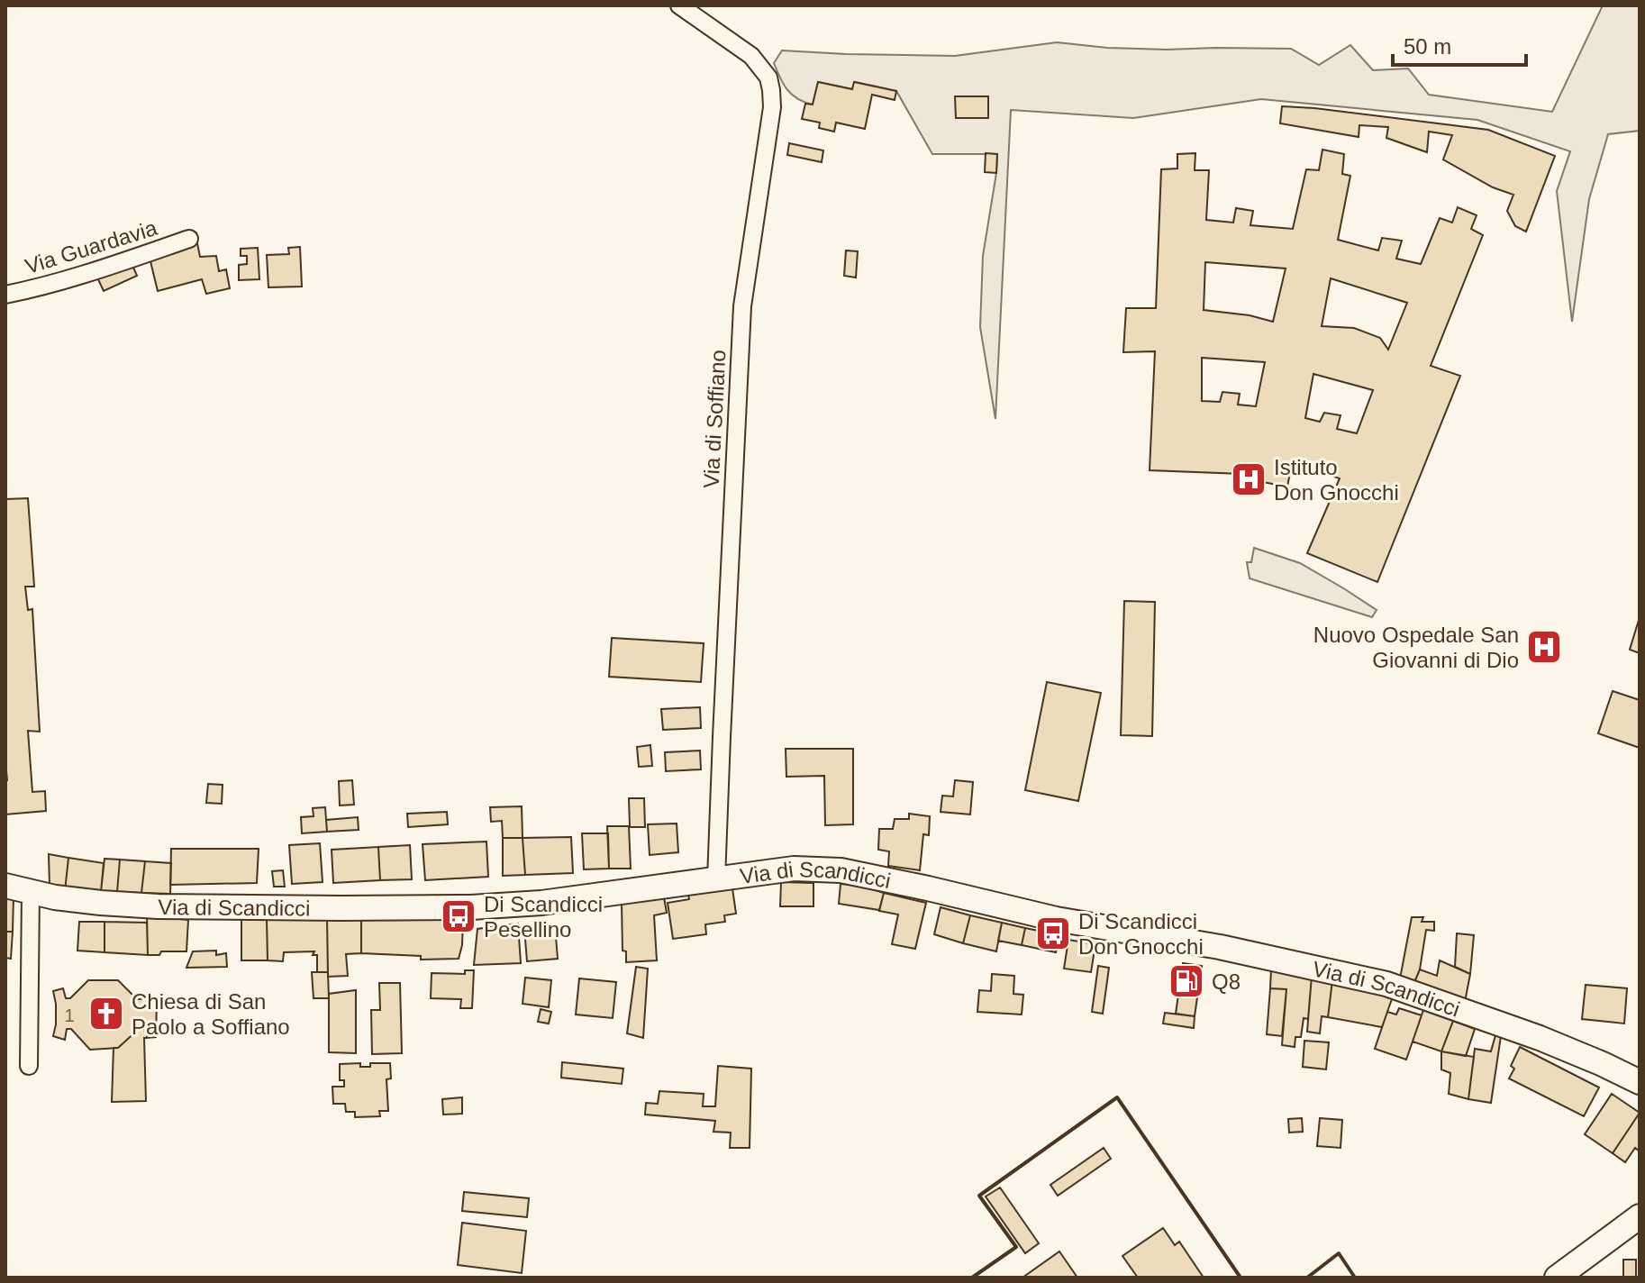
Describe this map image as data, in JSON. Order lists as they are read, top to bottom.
{
  "streets": {
    "street": ["Via Guardavia", "Via di Soffiano", "Via di Scandicci"]
  },
  "crossings": [
    ["Via di Soffiano", "Via di Scandicci"]
  ],
  "places": {
    "hospital": ["Istituto Don Gnocchi", "Nuovo Ospedale San Giovanni di Dio"],
    "bus stop": ["Di Scandicci Pesellino", "Di Scandicci Don Gnocchi"],
    "fuel station": ["Q8"],
    "church": ["Chiesa di San Paolo a Soffiano"]
  },
  "house_numbers": ["1"],
  "scale_bar": "50 m"
}
